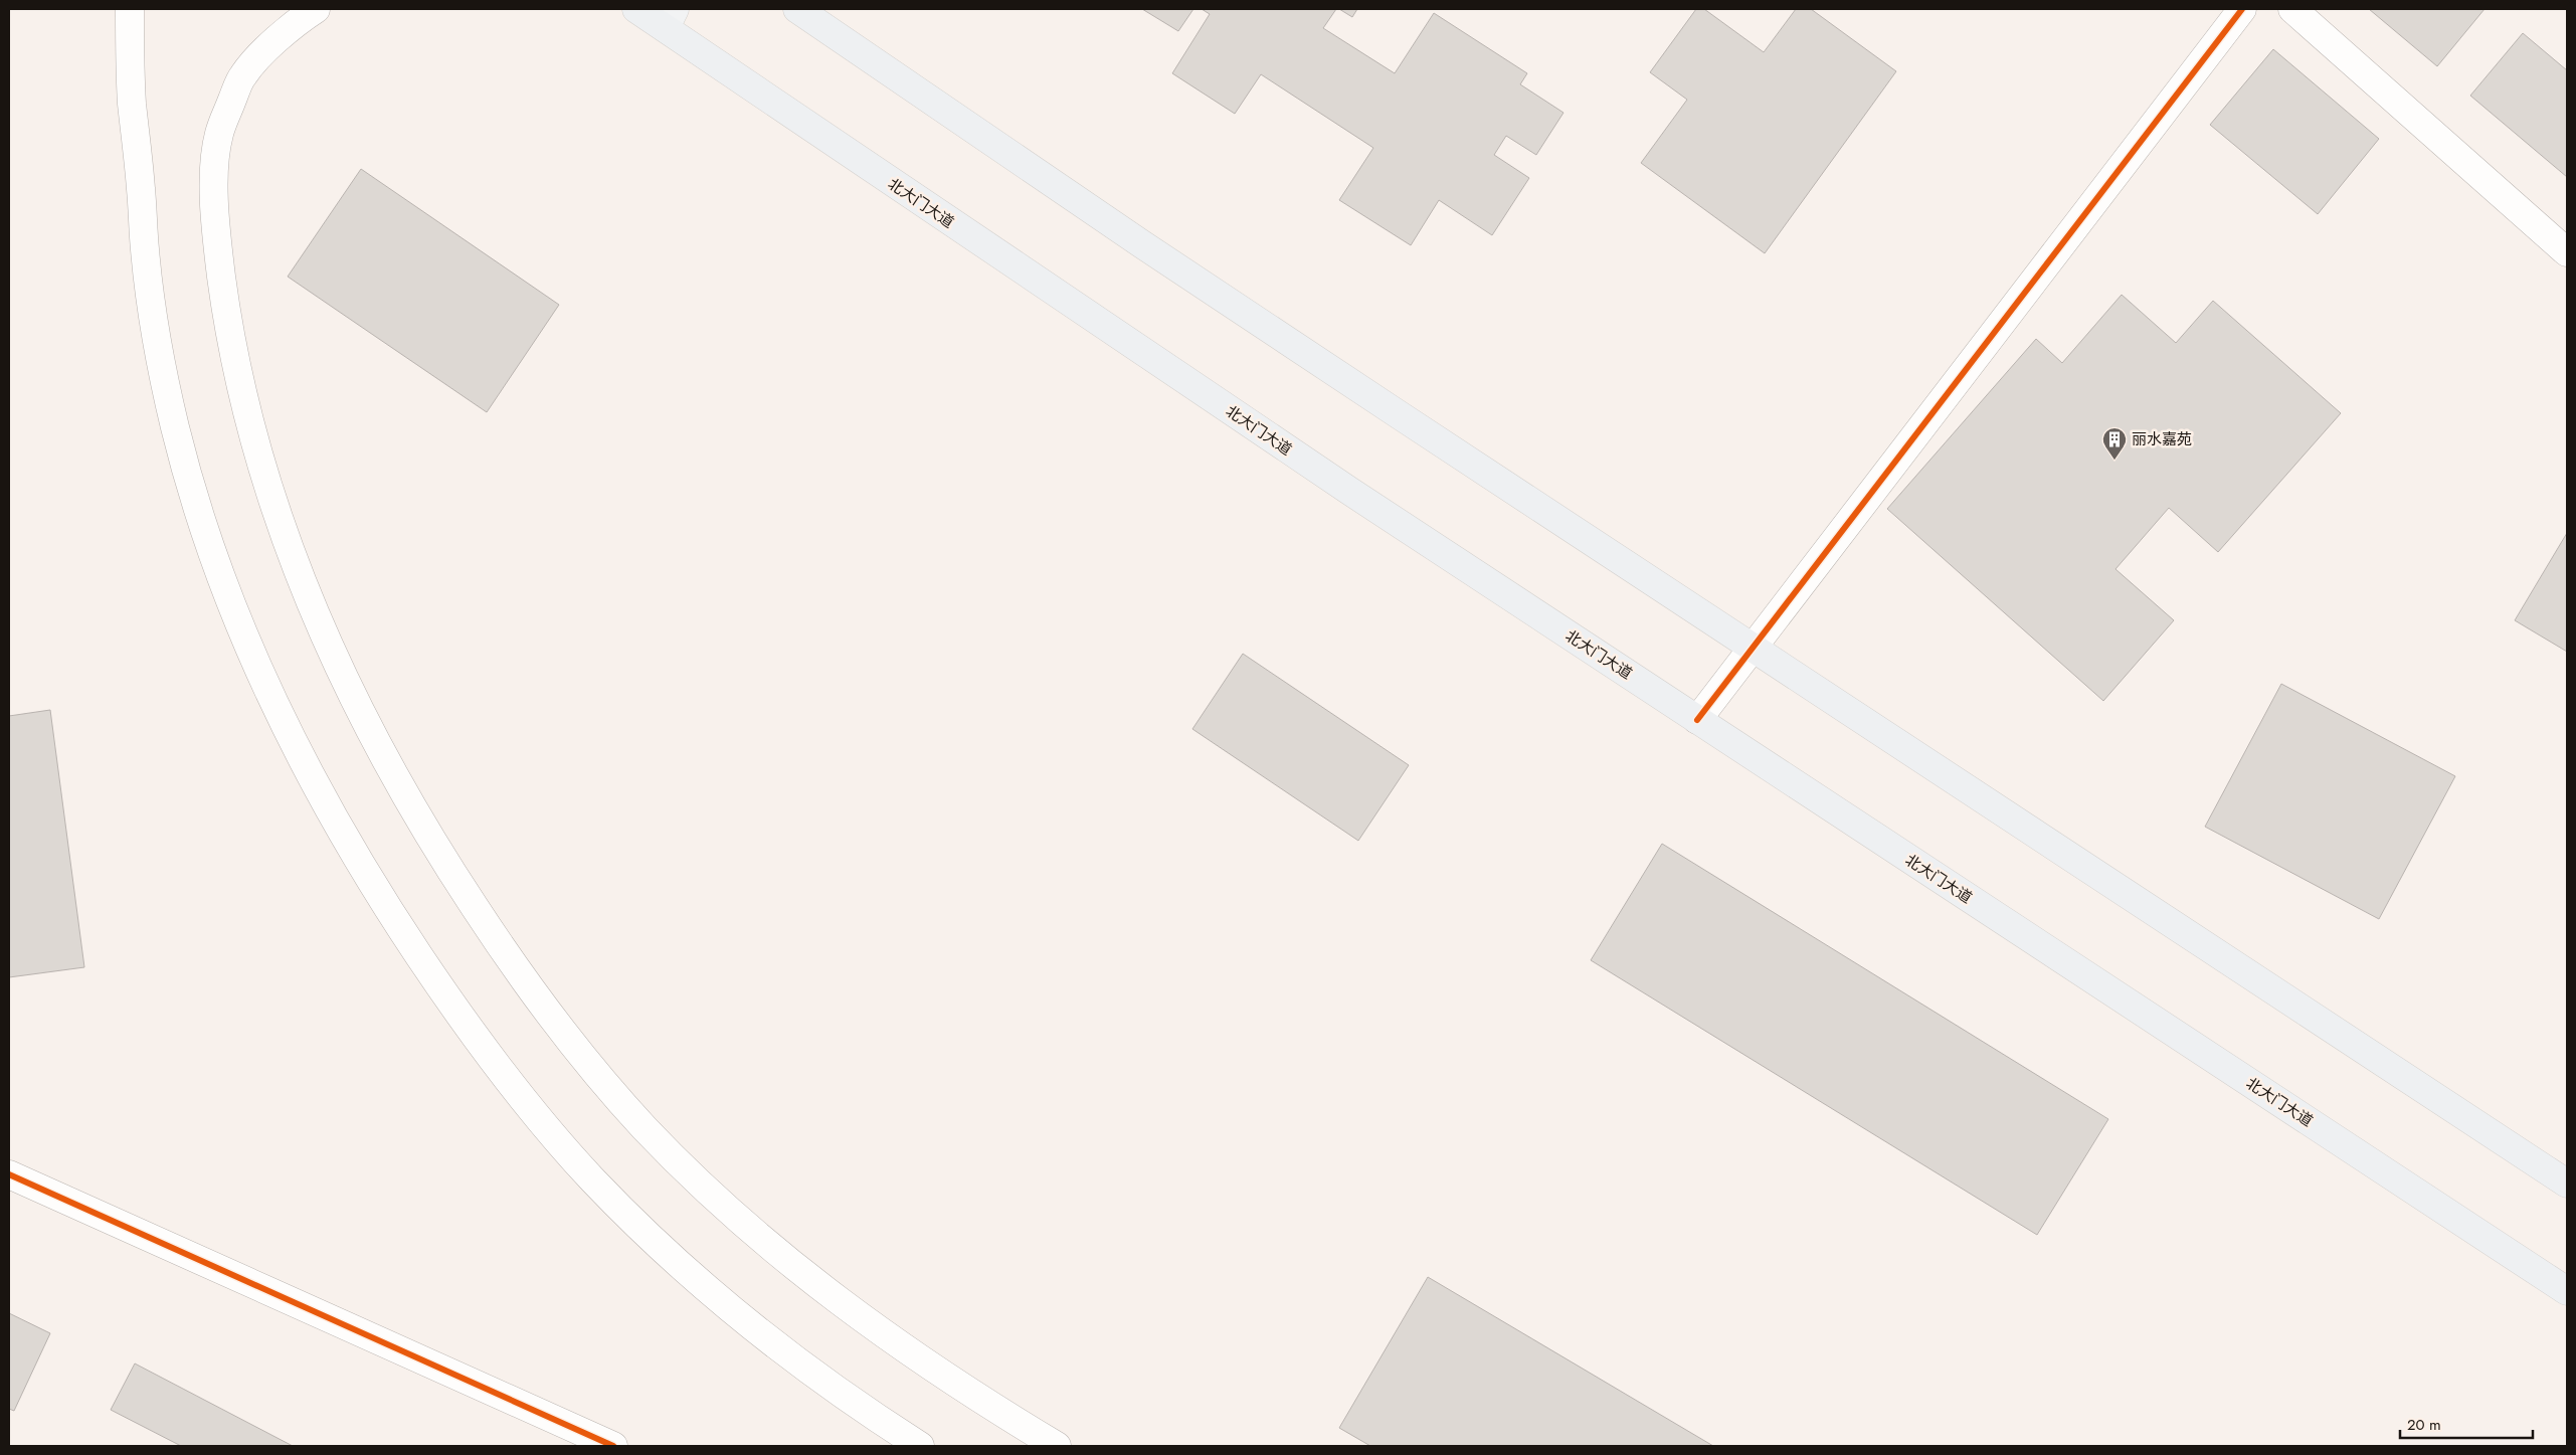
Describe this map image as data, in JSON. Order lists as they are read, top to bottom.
{
  "streets": {
    "highway": ["北大门大道"]
  },
  "places": {
    "building": ["丽水嘉苑"]
  },
  "scale_bar": "20 m"
}
